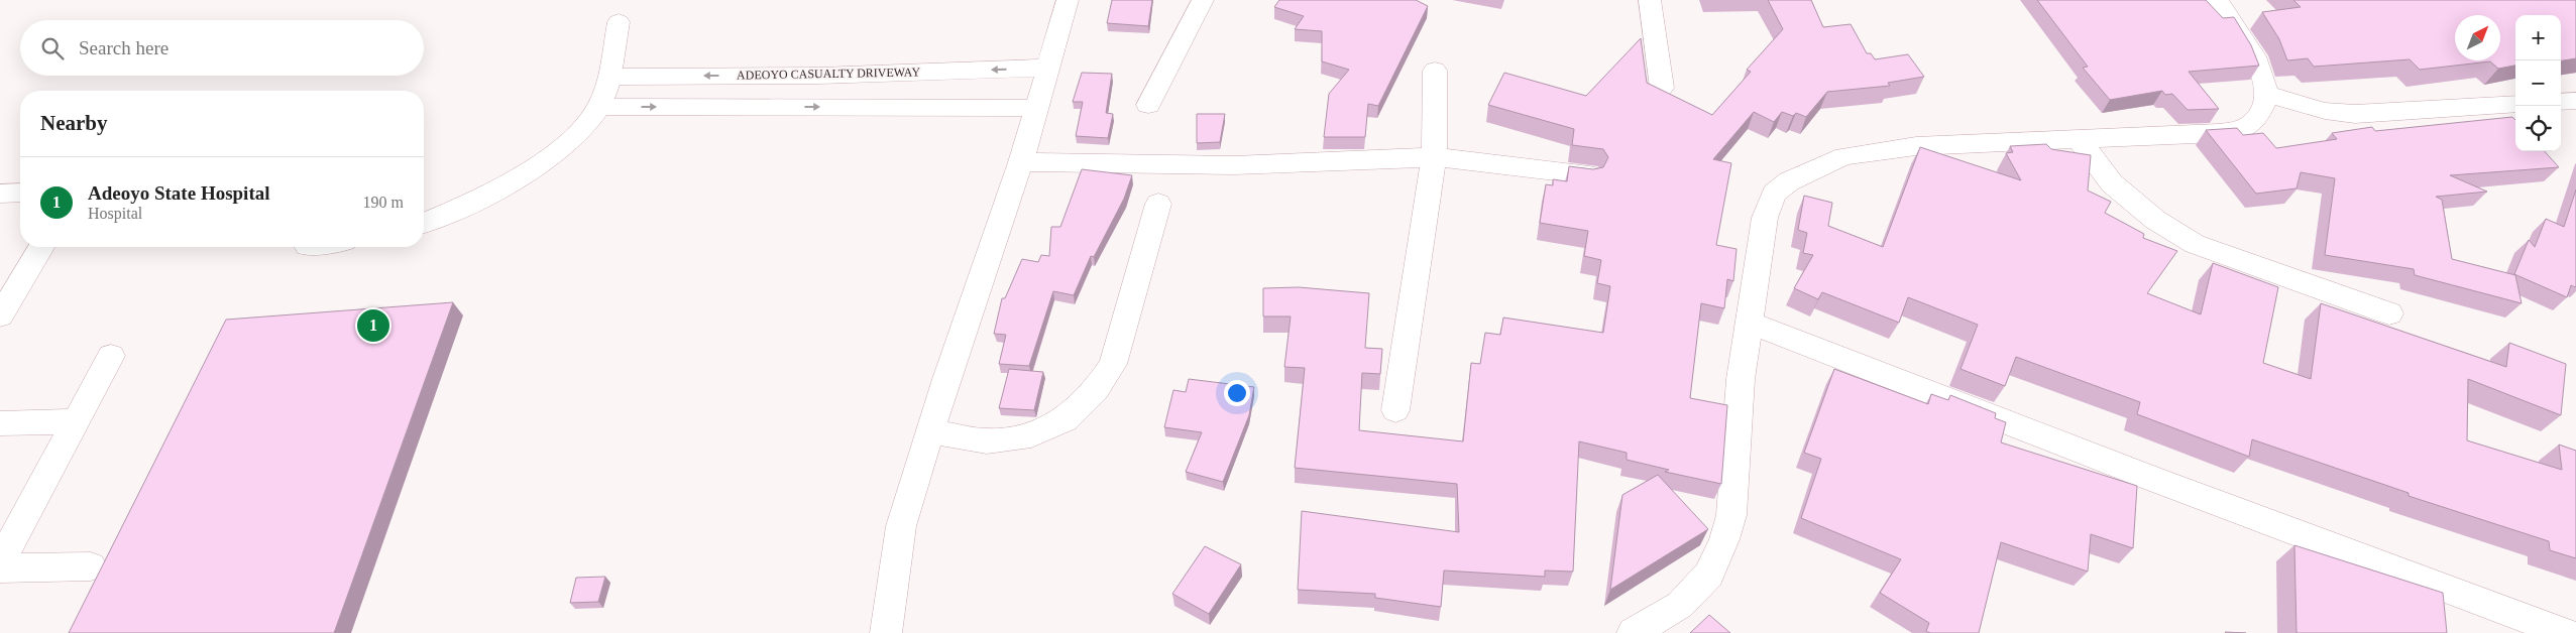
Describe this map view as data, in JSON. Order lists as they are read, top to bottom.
{
  "streets": {
    "street": ["ADEOYO CASUALTY DRIVEWAY"]
  },
  "north": "top right",
  "page": {
    "map_buttons": ["+", "−"],
    "search": "Search here",
    "heading": "Nearby",
    "list": [
      {
        "mark": "1",
        "name": "Adeoyo State Hospital",
        "note": "Hospital",
        "value": "190 m"
      }
    ],
    "pins": "1"
  }
}
